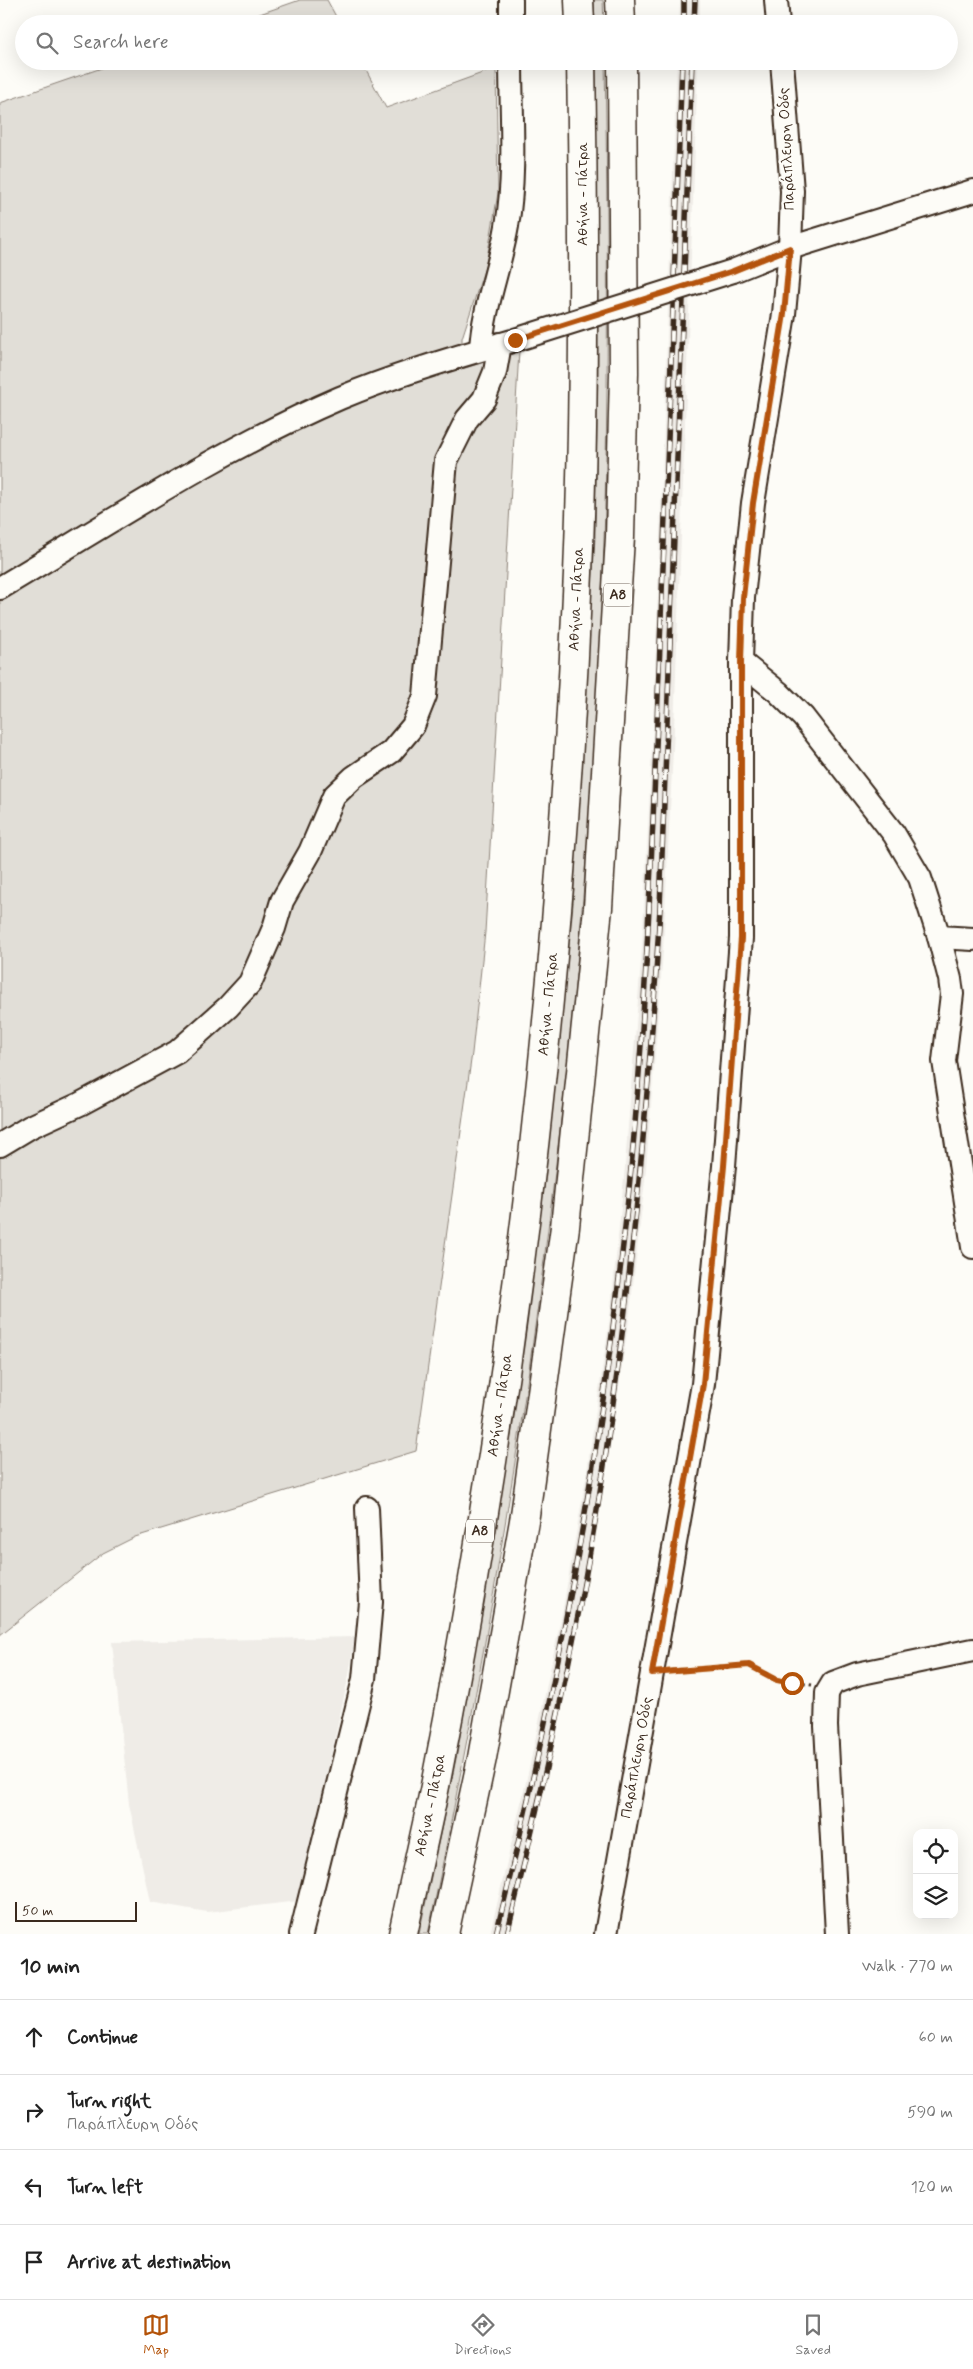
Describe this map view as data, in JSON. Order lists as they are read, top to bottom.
{
  "streets": {
    "highway": ["Αθήνα - Πάτρα", "Α8"],
    "street": ["Παράπλευρη Οδός"]
  },
  "scale_bar": "50 m",
  "page": {
    "search": "Search here",
    "scale": "50 m",
    "heading": ["10 min", "Walk · 770 m"],
    "list": [
      ["Continue", "60 m"],
      ["Turn right", "Παράπλευρη Οδός", "590 m"],
      ["Turn left", "120 m"],
      "Arrive at destination"
    ],
    "nav": ["Map", "Directions", "Saved"]
  }
}
